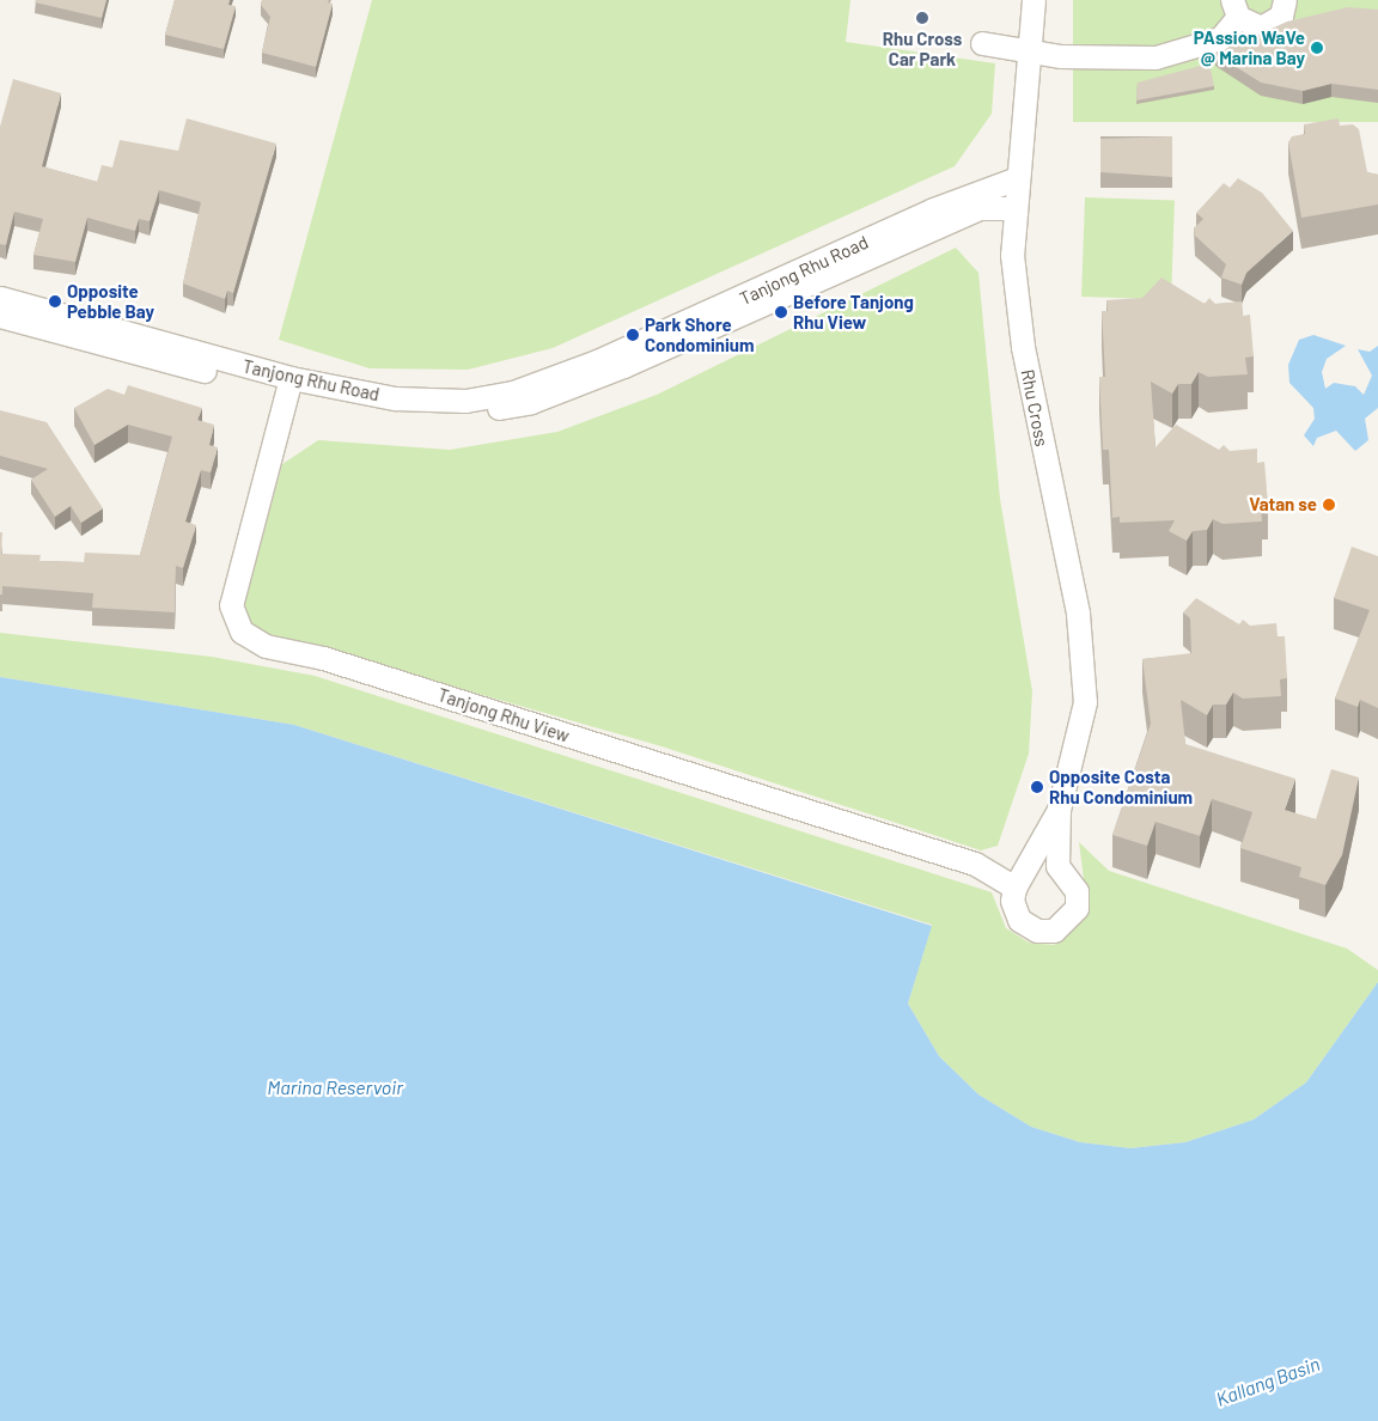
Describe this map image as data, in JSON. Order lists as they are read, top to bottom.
{
  "streets": {
    "street": ["Tanjong Rhu Road", "Rhu Cross", "Tanjong Rhu View"]
  },
  "crossings": [
    ["Tanjong Rhu Road", "Rhu Cross"],
    ["Tanjong Rhu Road", "Tanjong Rhu View"],
    ["Rhu Cross", "Tanjong Rhu View"]
  ],
  "water": ["Marina Reservoir", "Kallang Basin"],
  "places": [
    "Rhu Cross Car Park",
    "PAssion WaVe @ Marina Bay",
    "Opposite Pebble Bay",
    "Before Tanjong Rhu View",
    "Park Shore Condominium",
    "Vatan se",
    "Opposite Costa Rhu Condominium"
  ]
}
